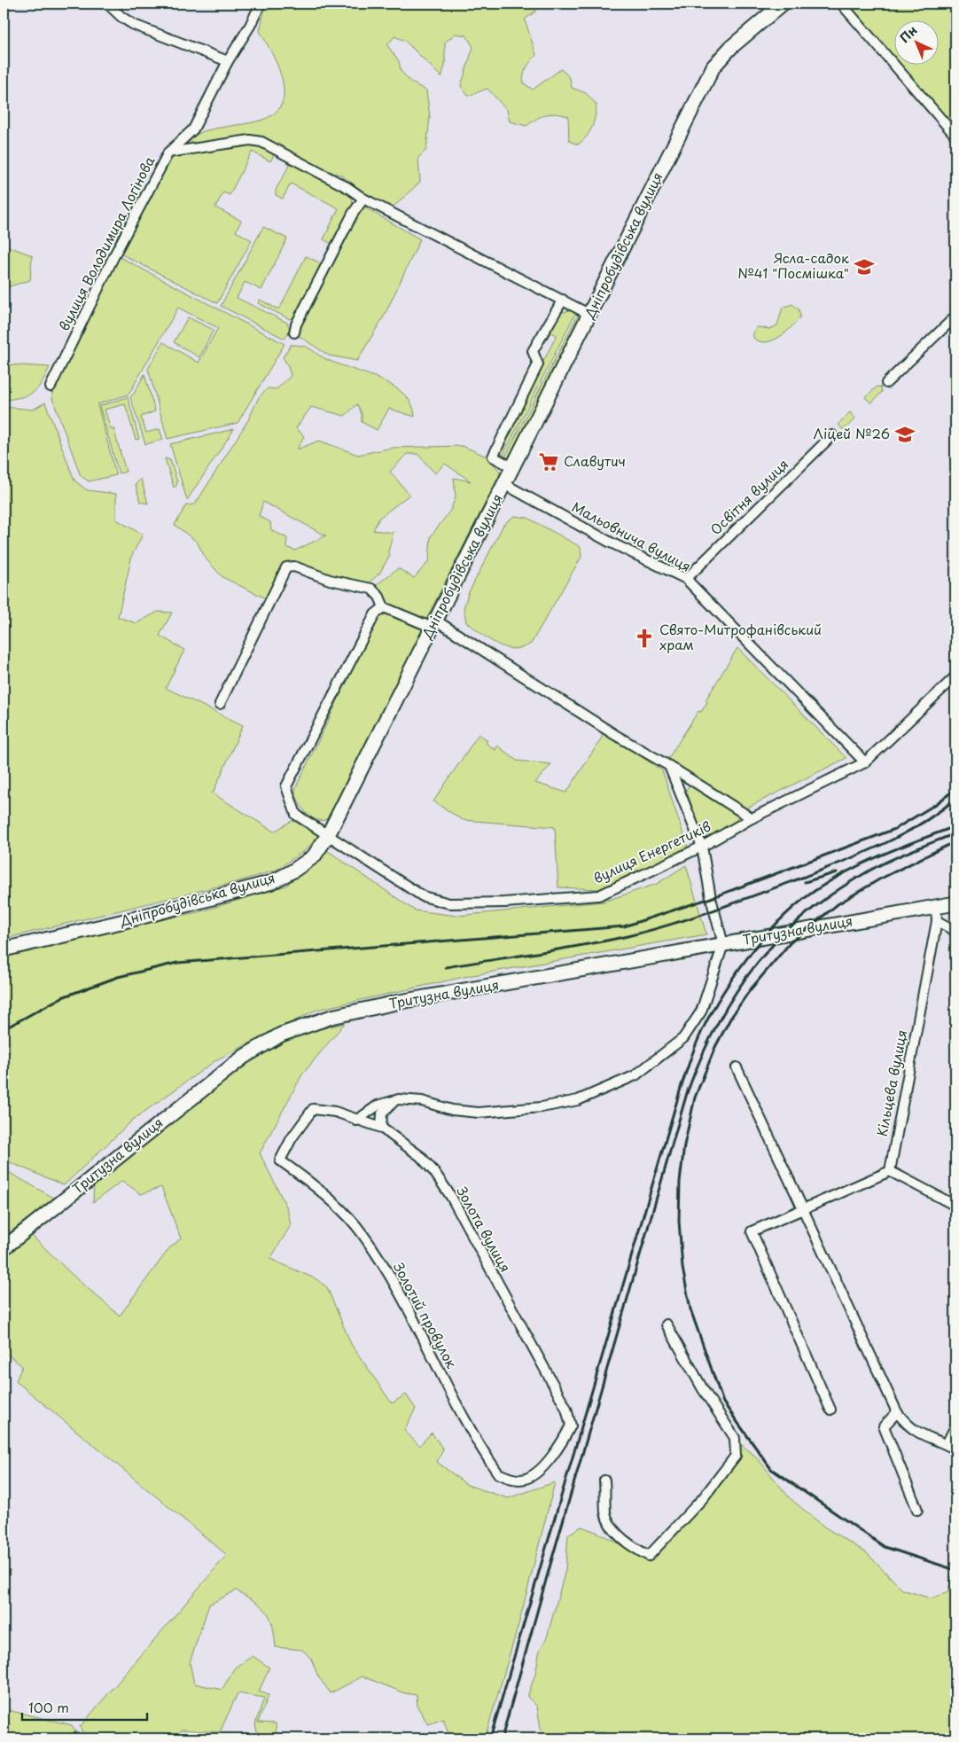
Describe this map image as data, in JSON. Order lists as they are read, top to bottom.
{
  "streets": {
    "street": [
      "вулиця Володимира Логінова",
      "Дніпробудівська вулиця",
      "Освітня вулиця",
      "Мальовнича вулиця",
      "вулиця Енергетиків",
      "Тритузна вулиця",
      "Кільцева вулиця",
      "Золота вулиця",
      "Золотий провулок"
    ]
  },
  "crossings": [
    ["Дніпробудівська вулиця", "Мальовнича вулиця"],
    ["Дніпробудівська вулиця", "вулиця Енергетиків"],
    ["Освітня вулиця", "Мальовнича вулиця"],
    ["Мальовнича вулиця", "вулиця Енергетиків"],
    ["Тритузна вулиця", "Кільцева вулиця"],
    ["Золота вулиця", "Золотий провулок"]
  ],
  "places": {
    "school or university": ["Ясла-садок №41 \"Посмішка\"", "Ліцей №26"],
    "supermarket": ["Славутич"],
    "church": ["Свято-Митрофанівський храм"]
  },
  "scale_bar": "100 m",
  "north": "top left"
}
